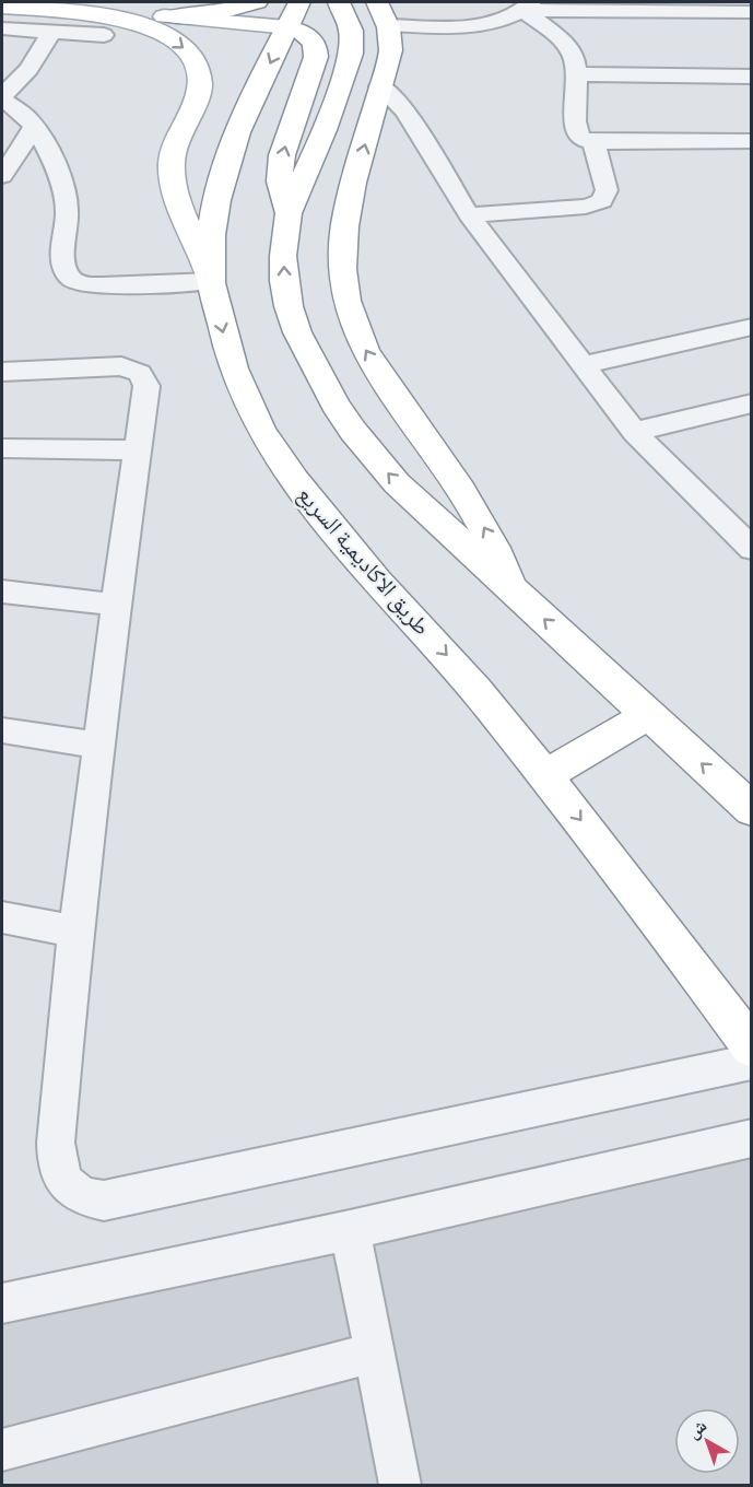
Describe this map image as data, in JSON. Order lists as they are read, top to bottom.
{
  "streets": {
    "main road": ["طريق الاكاديمية السريع"]
  },
  "north": "top left"
}
